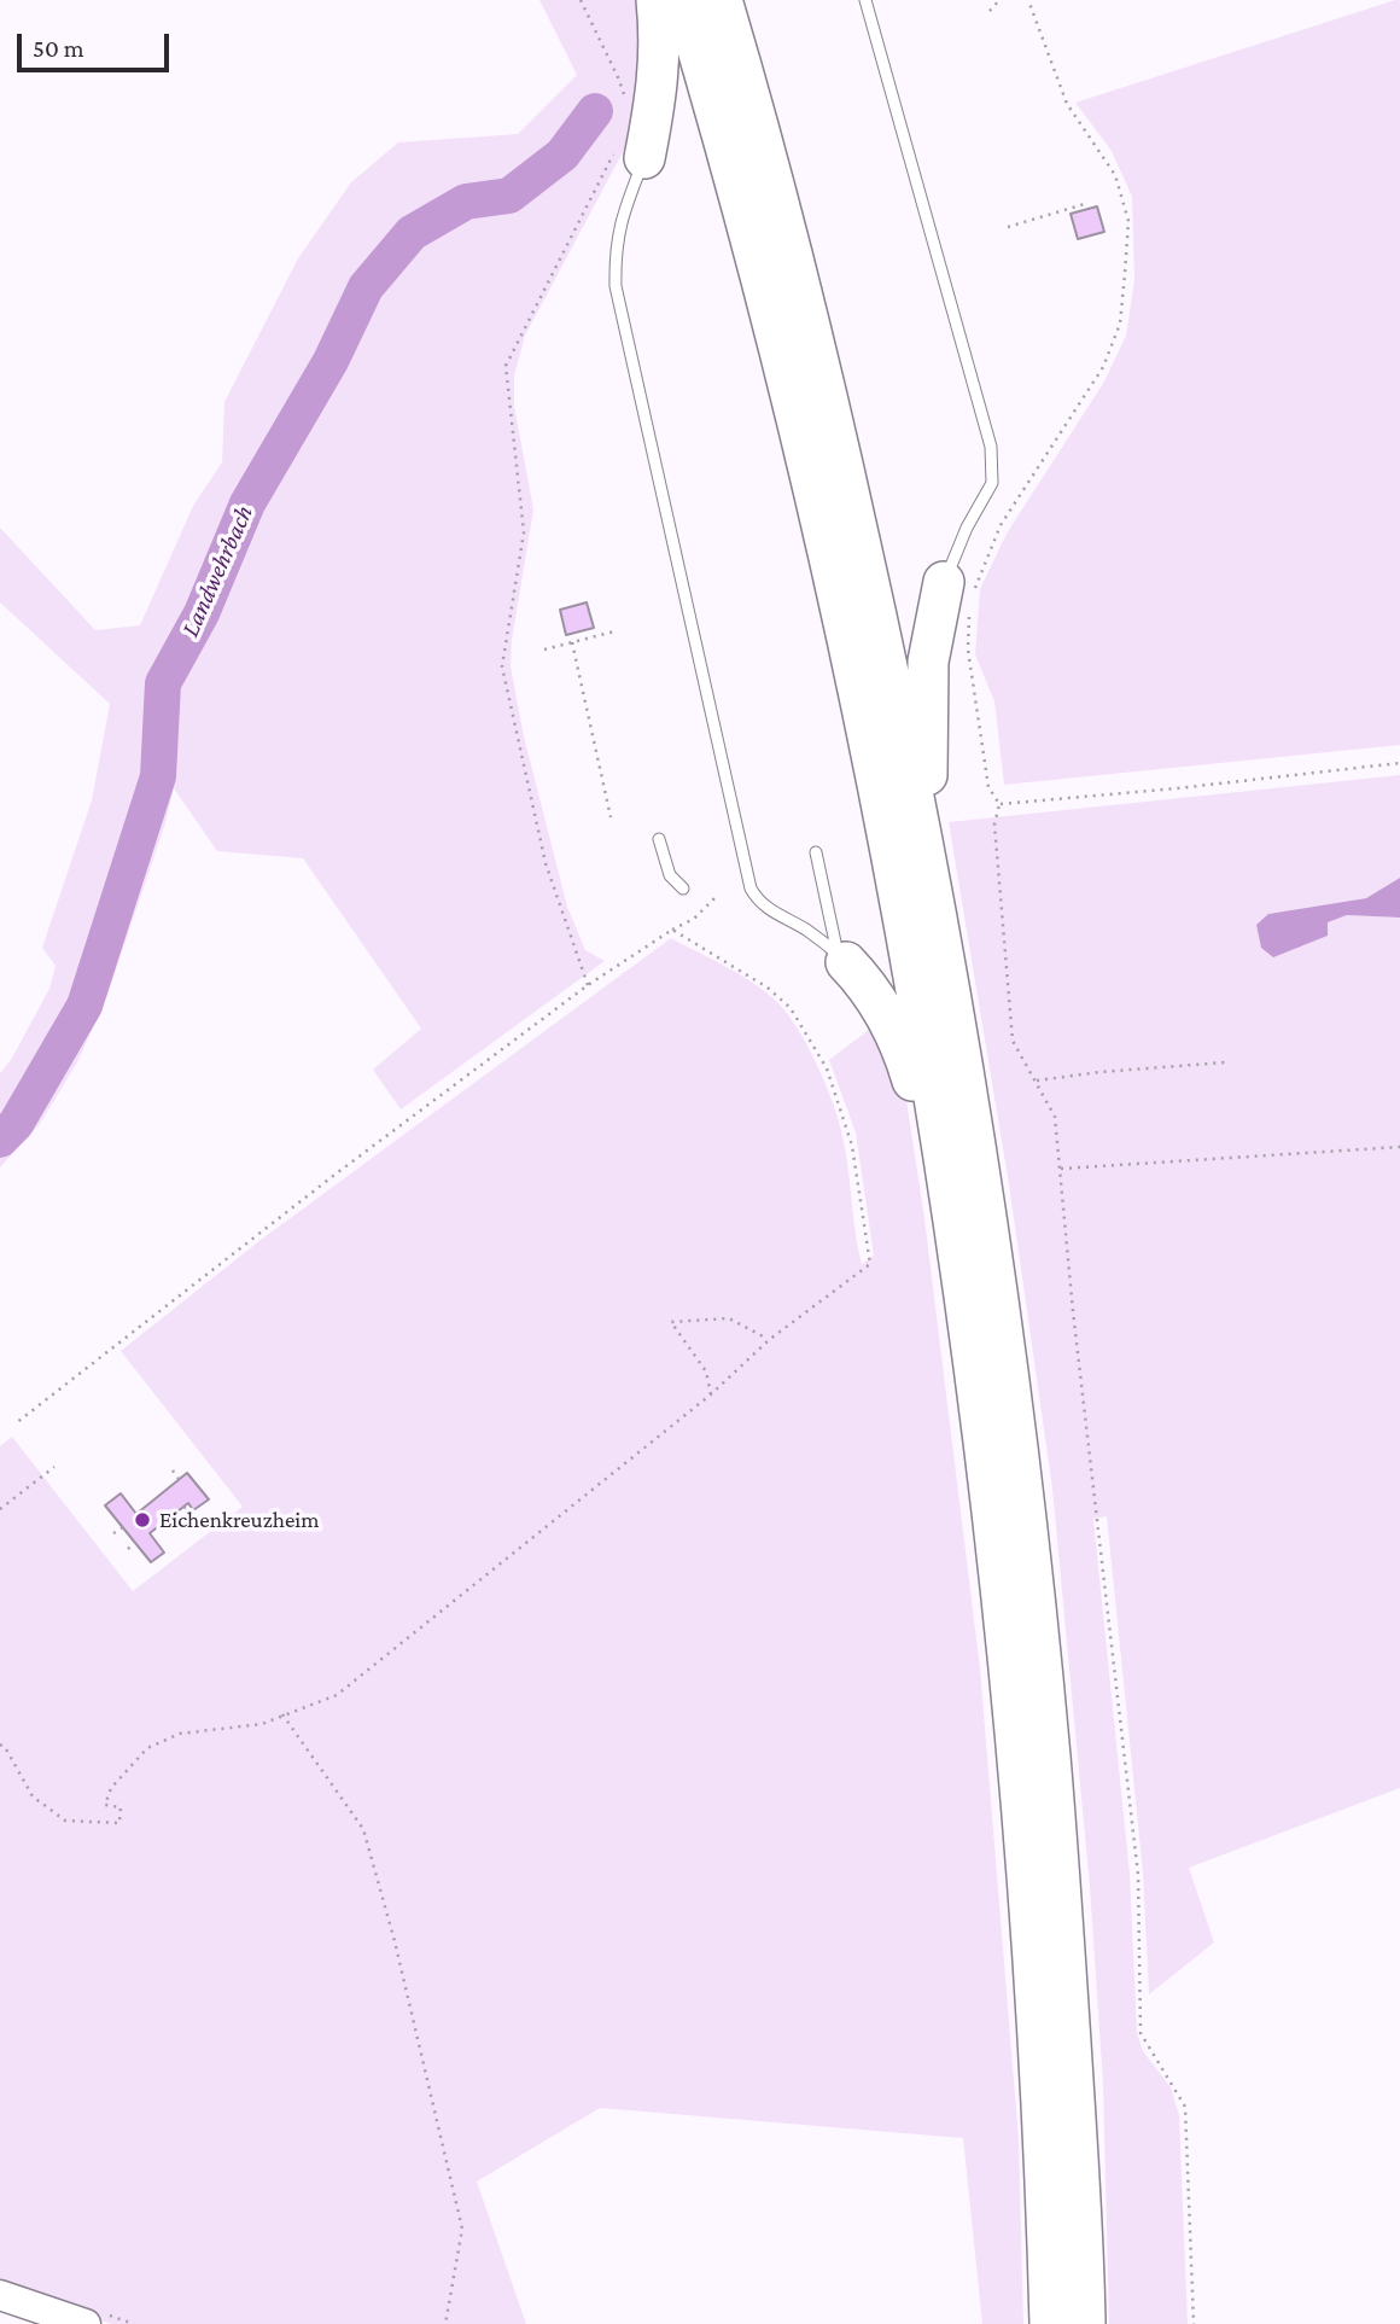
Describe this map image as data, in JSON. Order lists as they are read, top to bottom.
{
  "water": ["Landwehrbach"],
  "places": ["Eichenkreuzheim"],
  "scale_bar": "50 m"
}
